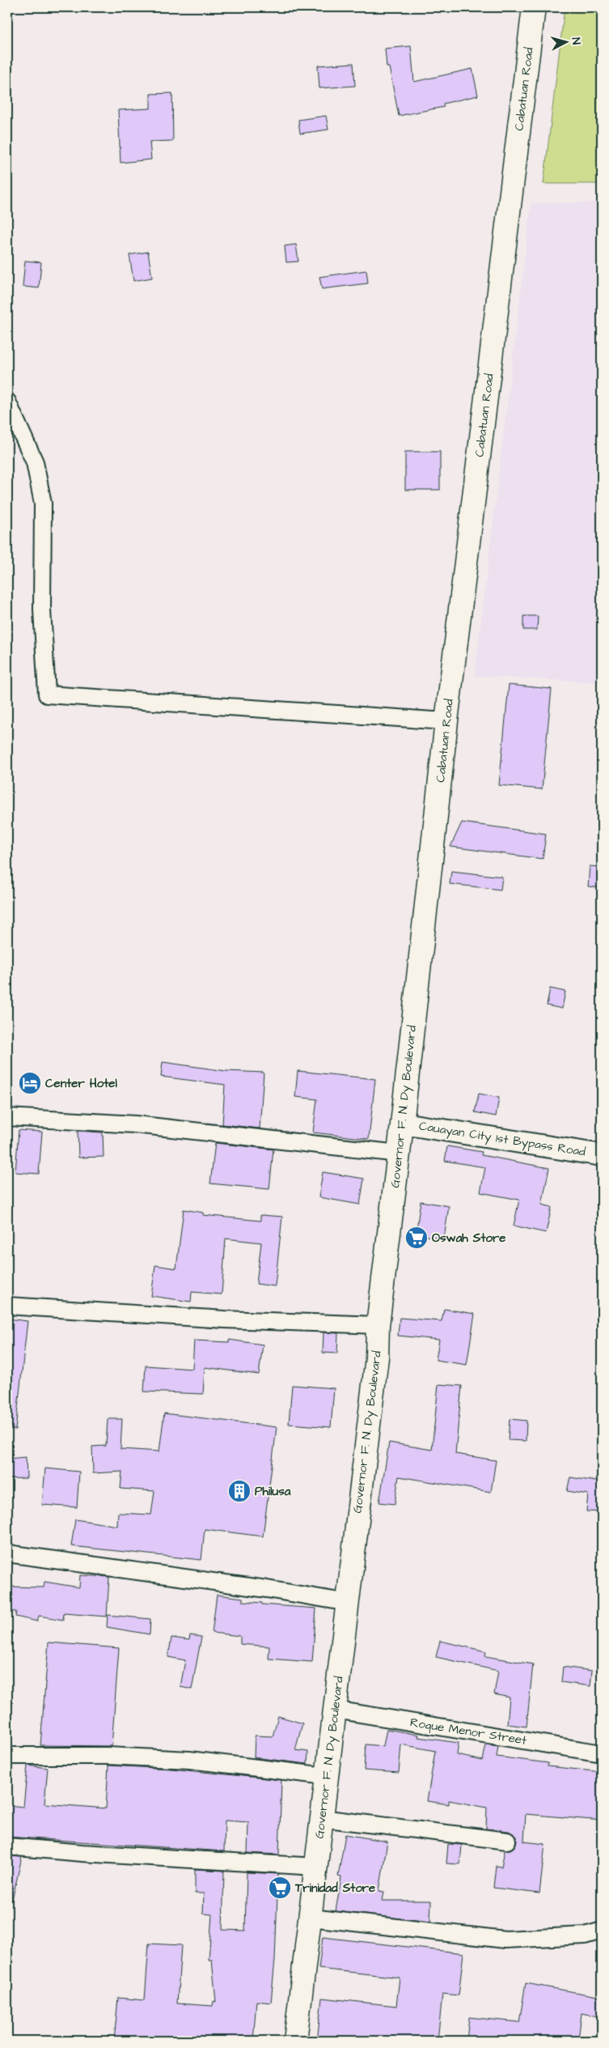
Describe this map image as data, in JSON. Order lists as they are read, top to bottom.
{
  "streets": {
    "highway": ["Cabatuan Road", "Governor F. N. Dy Boulevard"],
    "main road": ["Cauayan City 1st Bypass Road"],
    "street": ["Roque Menor Street"]
  },
  "crossings": [
    ["Cabatuan Road", "Governor F. N. Dy Boulevard"],
    ["Governor F. N. Dy Boulevard", "Cauayan City 1st Bypass Road"],
    ["Governor F. N. Dy Boulevard", "Roque Menor Street"]
  ],
  "places": {
    "hotel": ["Center Hotel"],
    "supermarket": ["Oswah Store", "Trinidad Store"],
    "building": ["Philusa"]
  },
  "north": "right"
}
